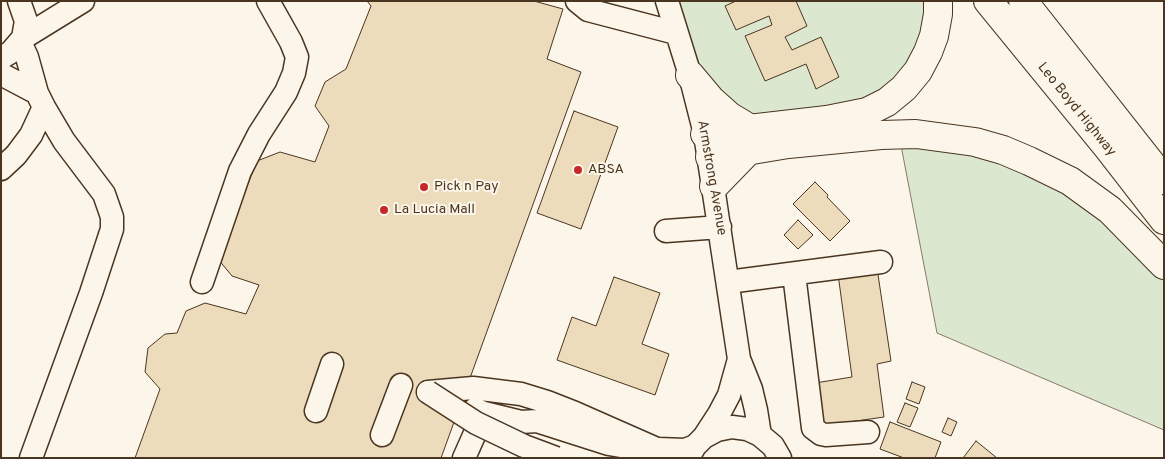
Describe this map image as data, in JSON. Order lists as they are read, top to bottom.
{
  "streets": {
    "highway": ["Leo Boyd Highway"],
    "street": ["Armstrong Avenue"]
  },
  "places": ["ABSA", "Pick n Pay", "La Lucia Mall"]
}
